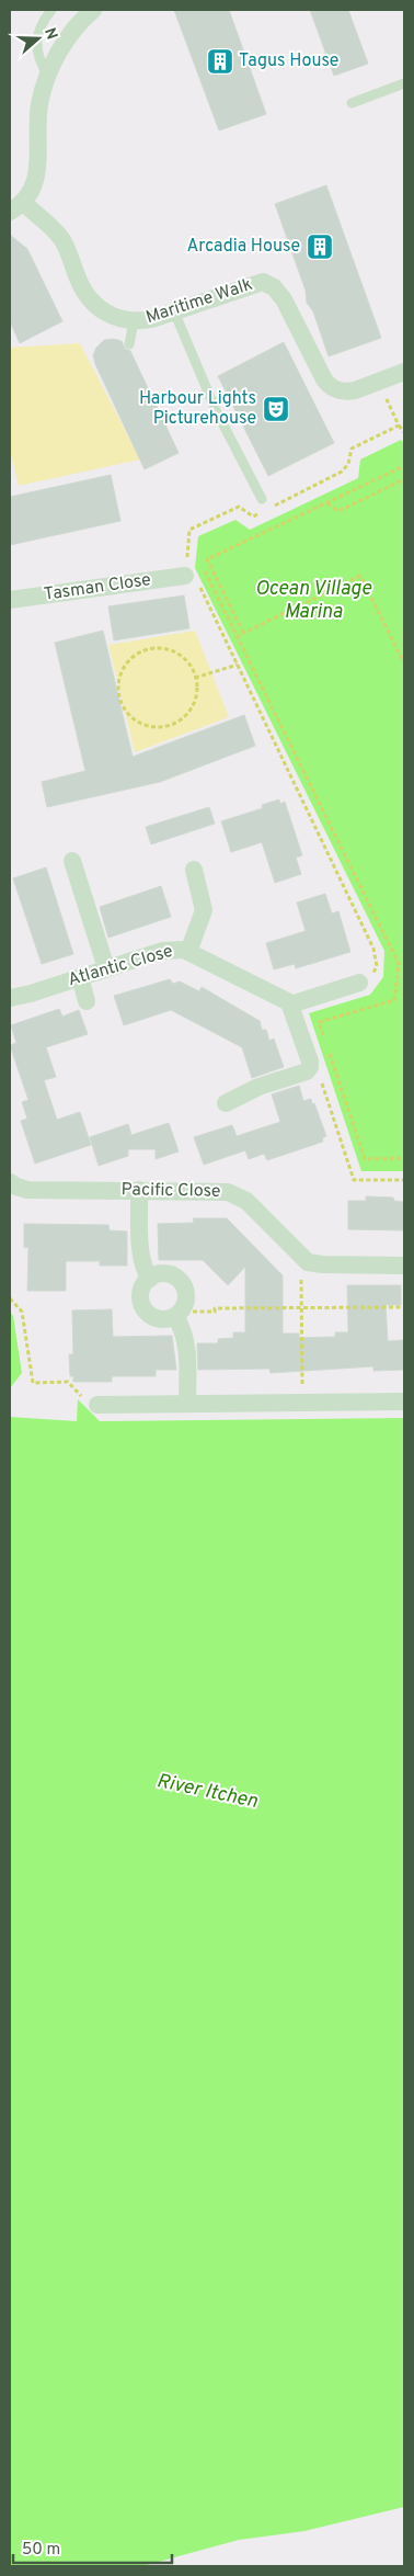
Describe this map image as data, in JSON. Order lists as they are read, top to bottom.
{
  "streets": {
    "street": [
      "Maritime Walk",
      "Tasman Close",
      "Atlantic Close",
      "Pacific Close"
    ]
  },
  "water": ["Ocean Village Marina", "River Itchen"],
  "places": {
    "building": ["Tagus House", "Arcadia House"],
    "theatre": ["Harbour Lights Picturehouse"]
  },
  "scale_bar": "50 m",
  "north": "right"
}
